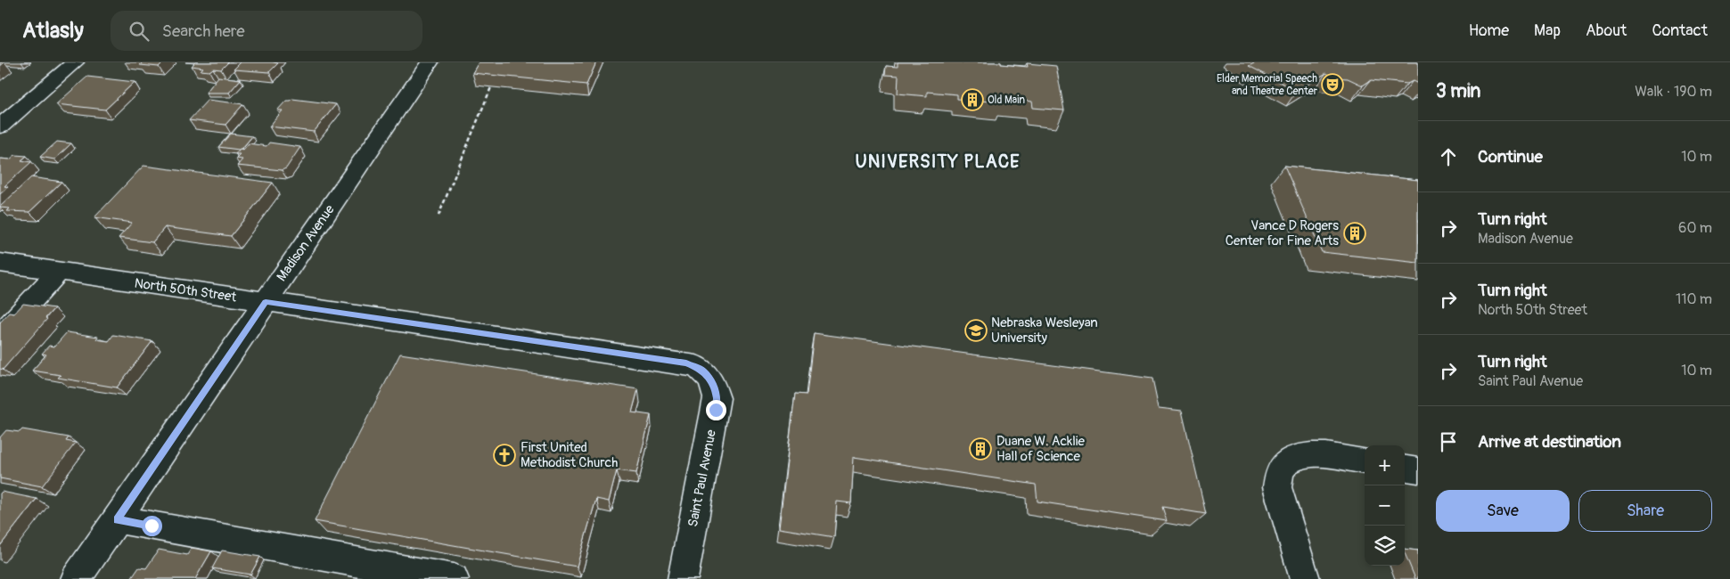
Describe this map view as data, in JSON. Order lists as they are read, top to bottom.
{
  "streets": {
    "street": ["Madison Avenue", "North 50th Street", "Saint Paul Avenue"]
  },
  "crossings": [
    ["Madison Avenue", "North 50th Street"],
    ["North 50th Street", "Saint Paul Avenue"]
  ],
  "districts": ["UNIVERSITY PLACE"],
  "places": {
    "theatre": ["Elder Memorial Speech and Theatre Center"],
    "building": ["Old Main", "Vance D Rogers Center for Fine Arts", "Duane W. Acklie Hall of Science"],
    "school or university": ["Nebraska Wesleyan University"],
    "church": ["First United Methodist Church"]
  },
  "page": {
    "header": "Atlasly",
    "search": "Search here",
    "nav": [
      "Home",
      "Map",
      "About",
      "Contact"
    ],
    "heading": ["3 min", "Walk · 190 m"],
    "list": [
      ["Continue", "10 m"],
      ["Turn right", "Madison Avenue", "60 m"],
      ["Turn right", "North 50th Street", "110 m"],
      ["Turn right", "Saint Paul Avenue", "10 m"],
      "Arrive at destination"
    ],
    "map_buttons": ["+", "−"],
    "buttons": ["Save", "Share"]
  }
}
